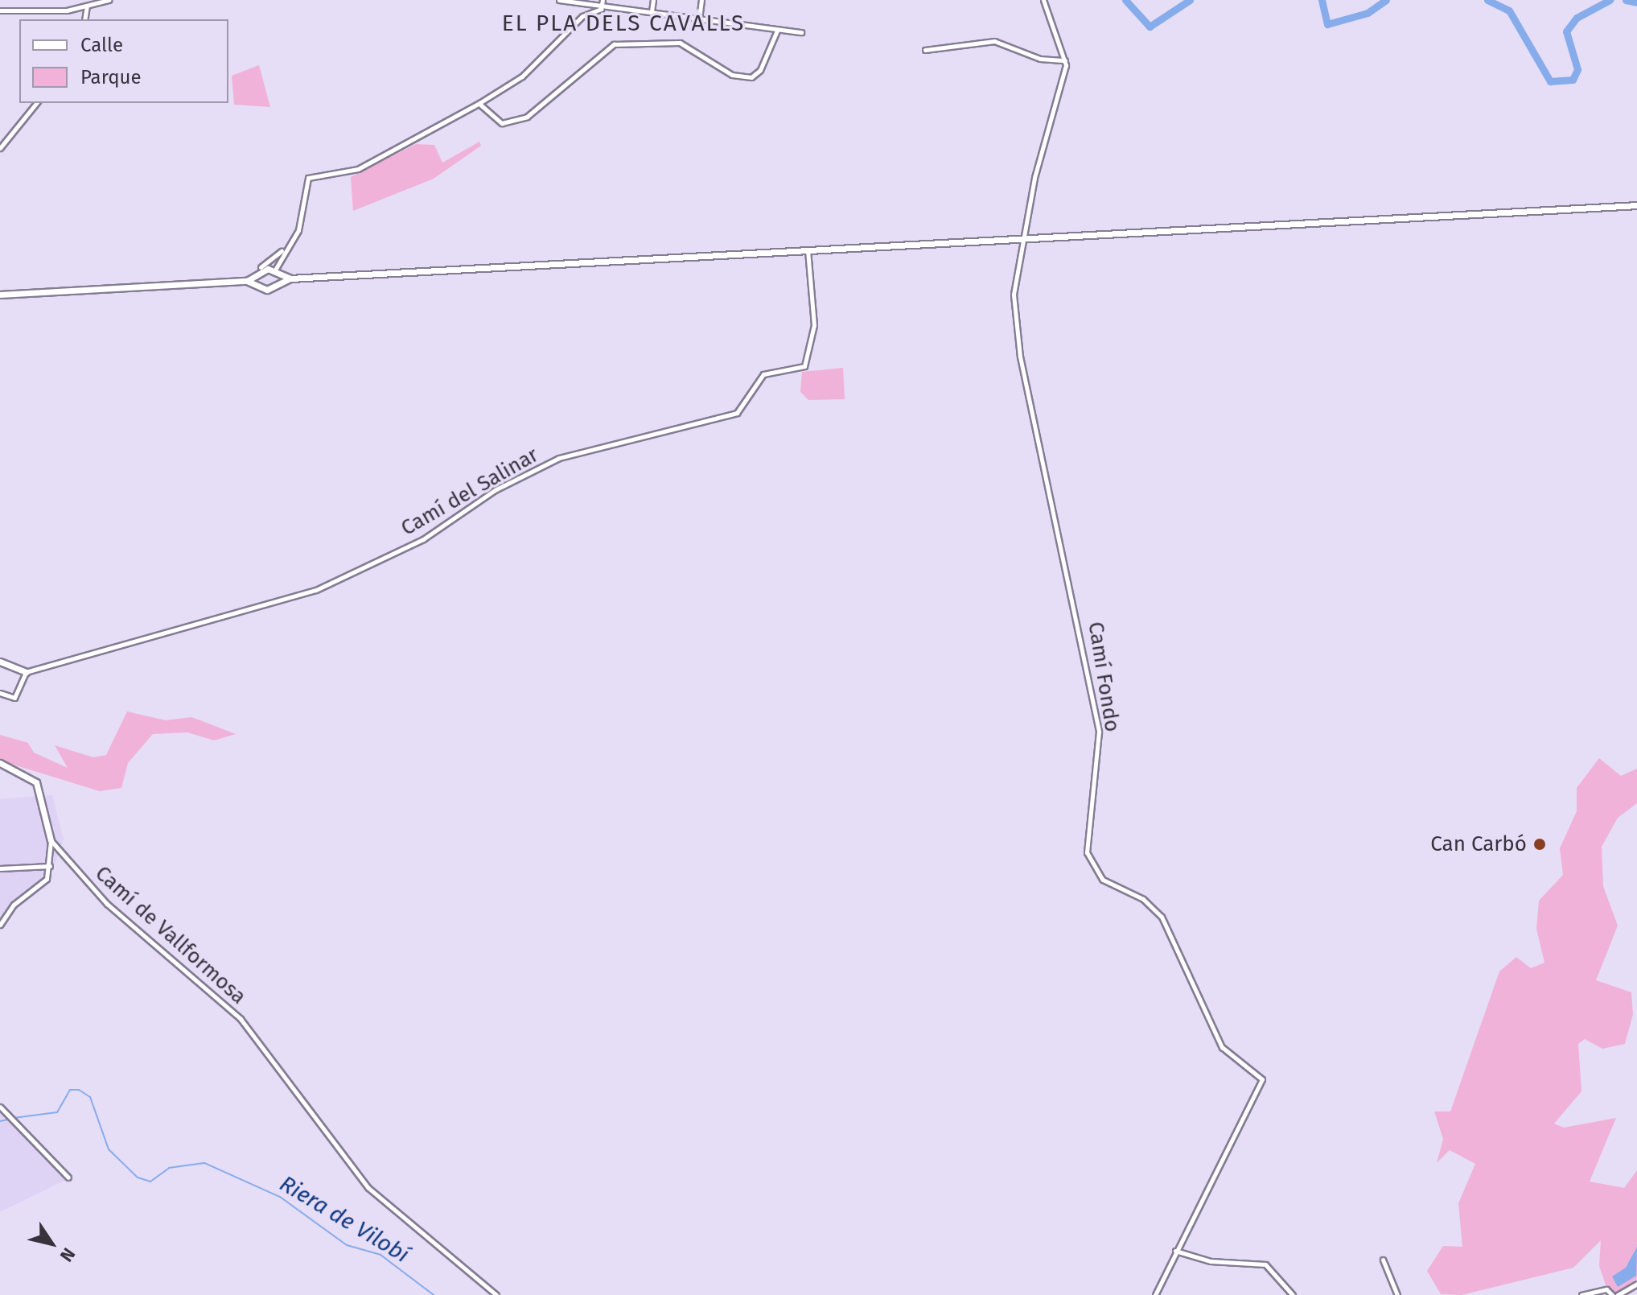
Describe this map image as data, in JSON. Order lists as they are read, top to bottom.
{
  "streets": {
    "street": ["Camí del Salinar", "Camí Fondo", "Camí de Vallformosa"]
  },
  "districts": ["EL PLA DELS CAVALLS"],
  "water": ["Riera de Vilobí"],
  "places": ["Can Carbó"],
  "legend": ["Calle", "Parque"],
  "north": "bottom right"
}
